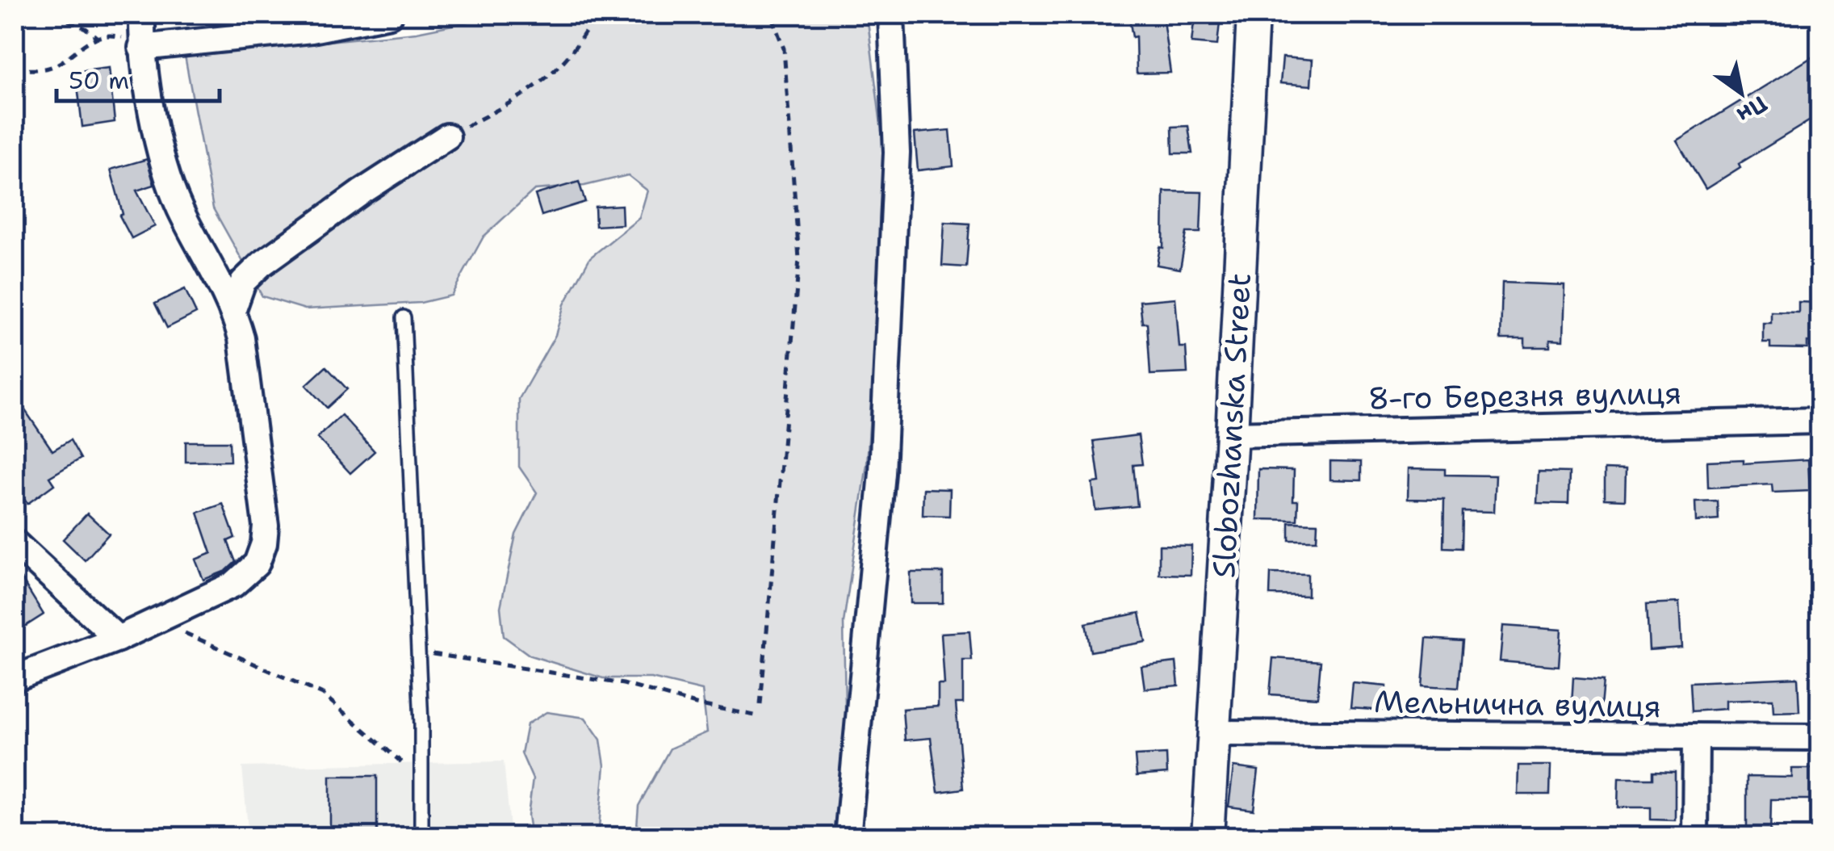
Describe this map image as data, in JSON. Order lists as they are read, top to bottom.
{
  "streets": {
    "street": ["8-го Березня вулиця", "Slobozhanska Street", "Мельнична вулиця"]
  },
  "crossings": [
    ["8-го Березня вулиця", "Slobozhanska Street"],
    ["Slobozhanska Street", "Мельнична вулиця"]
  ],
  "scale_bar": "50 m",
  "north": "bottom right"
}
